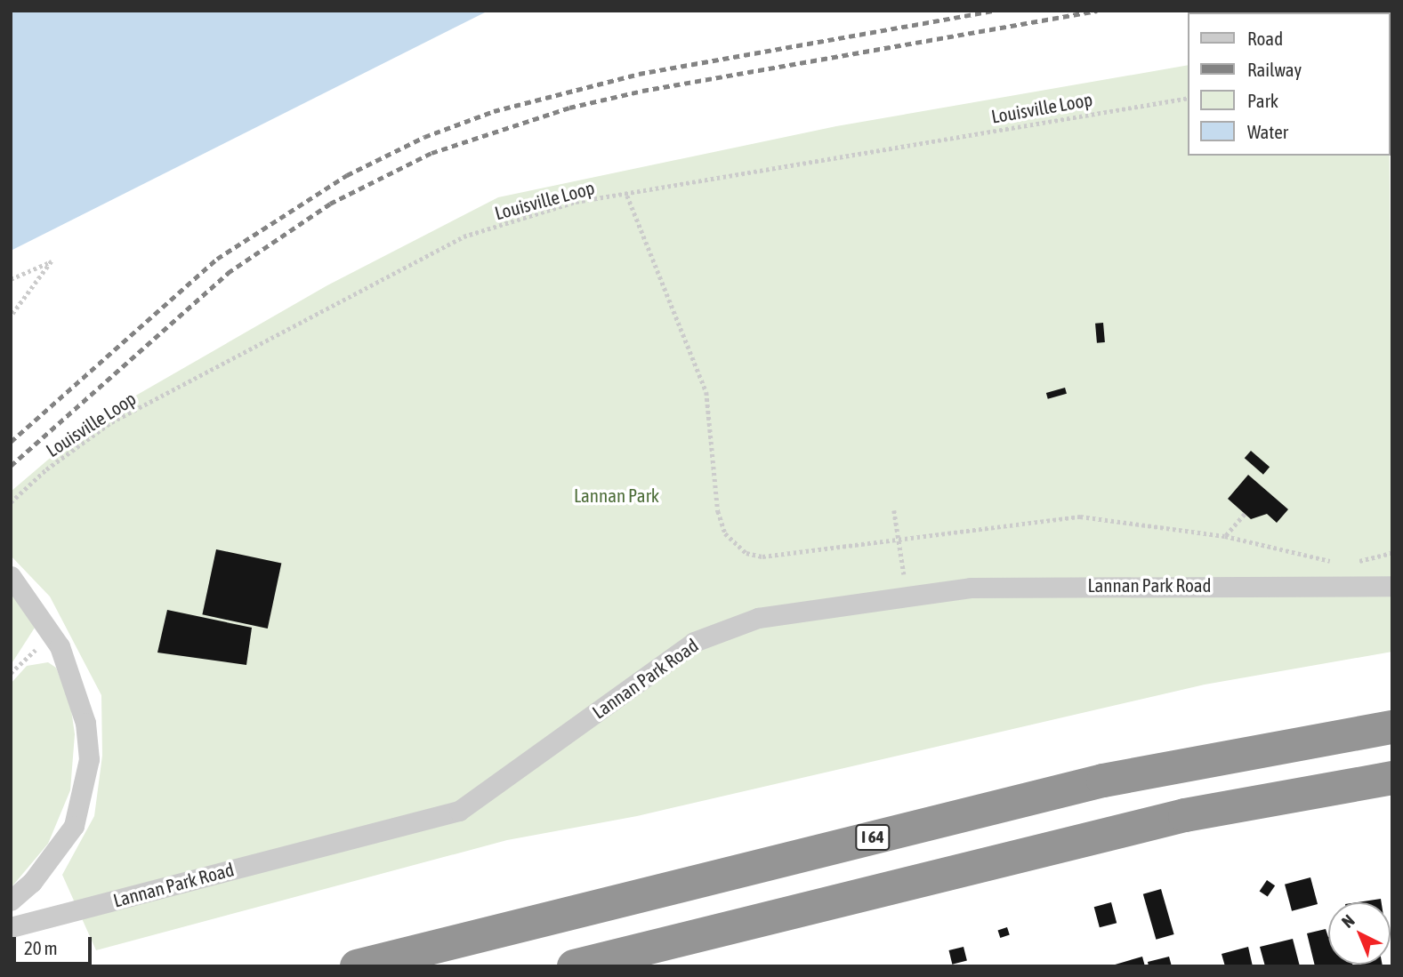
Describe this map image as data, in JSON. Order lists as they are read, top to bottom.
{
  "streets": {
    "highway": ["I 64"],
    "street": ["Lannan Park Road"],
    "path": ["Louisville Loop"]
  },
  "parks": ["Lannan Park"],
  "legend": [
    "Road",
    "Railway",
    "Park",
    "Water"
  ],
  "scale_bar": "20 m",
  "north": "top left"
}
